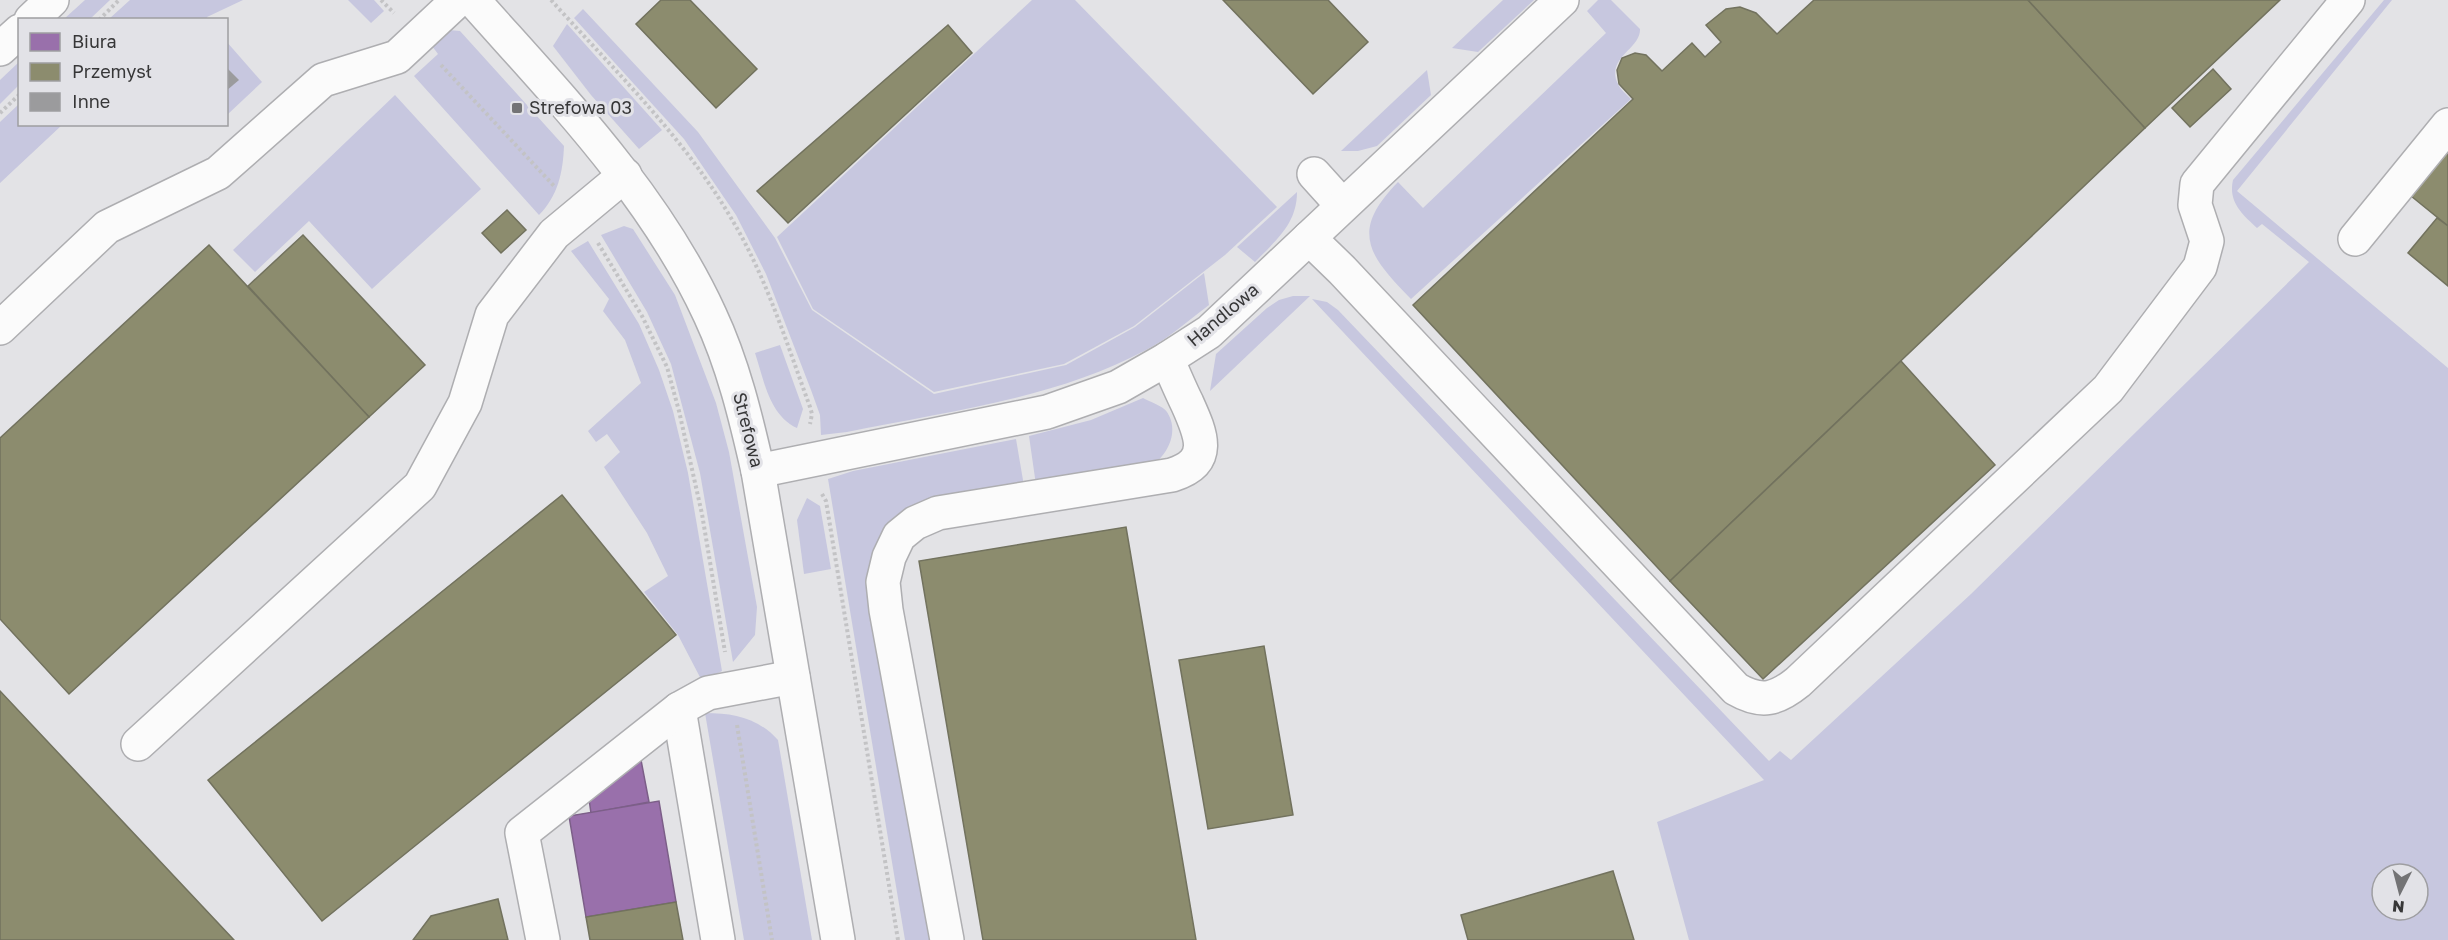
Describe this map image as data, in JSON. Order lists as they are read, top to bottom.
{
  "streets": {
    "street": ["Handlowa", "Strefowa"]
  },
  "crossings": [
    ["Handlowa", "Strefowa"]
  ],
  "places": {
    "transit": ["Strefowa 03"]
  },
  "legend": ["Biura", "Przemysł", "Inne"],
  "north": "bottom"
}
